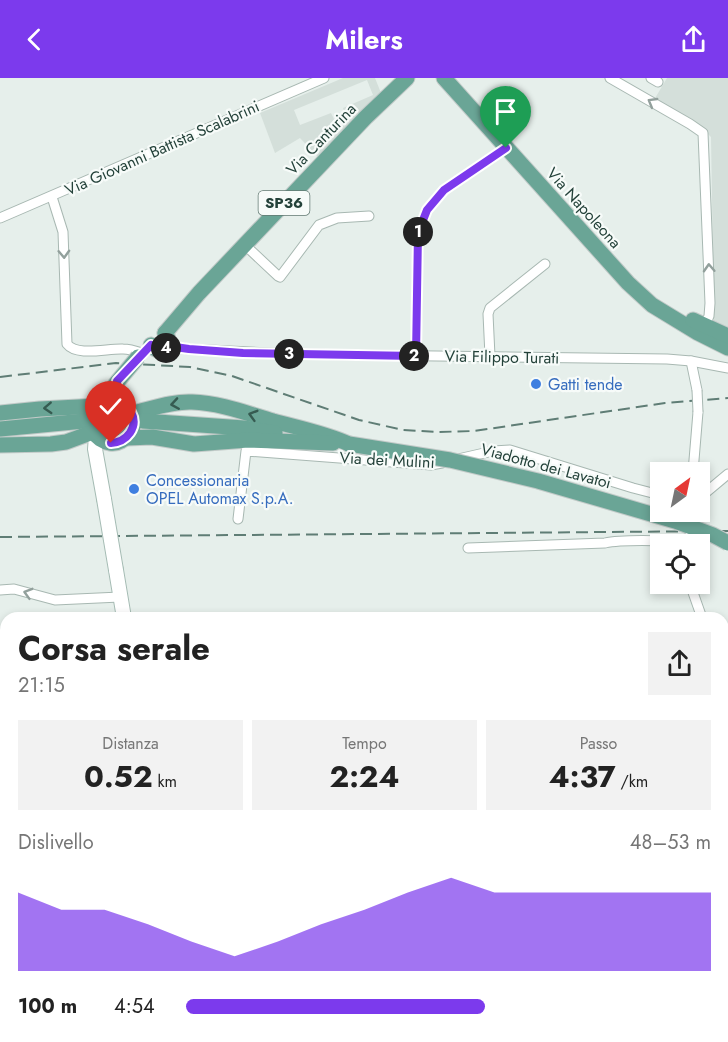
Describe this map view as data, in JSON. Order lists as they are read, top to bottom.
{
  "streets": {
    "main road": [
      "Via Canturina",
      "SP36",
      "Via Napoleona",
      "Viadotto dei Lavatoi"
    ],
    "street": ["Via Giovanni Battista Scalabrini", "Via Filippo Turati", "Via dei Mulini"]
  },
  "crossings": [
    ["Via Canturina", "Via Filippo Turati"]
  ],
  "places": ["Gatti tende", "Concessionaria OPEL Automax S.p.A."],
  "north": "top right",
  "page": {
    "header": "Milers",
    "pins": [
      "1",
      "4",
      "3",
      "2"
    ],
    "heading": ["Corsa serale", "21:15"],
    "stats": [
      ["Distanza", "0.52 km"],
      ["Tempo", "2:24"],
      ["Passo", "4:37 /km"]
    ],
    "chart": ["Dislivello", "48–53 m"],
    "list": [
      {
        "name": "100 m",
        "note": "4:54"
      }
    ]
  }
}
